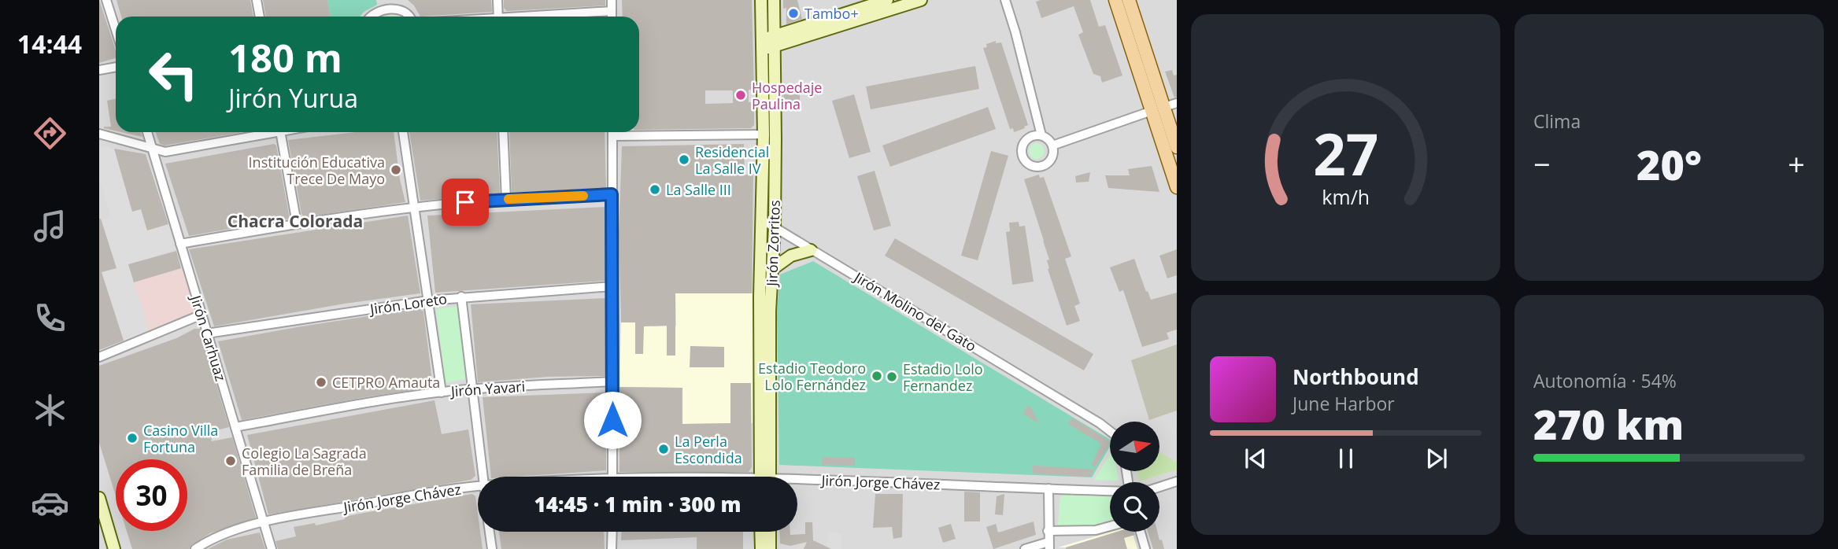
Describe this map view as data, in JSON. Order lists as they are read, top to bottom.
{
  "streets": {
    "main road": ["Jirón Zorritos"],
    "street": [
      "Jirón Loreto",
      "Jirón Molino del Gato",
      "Jirón Carhuaz",
      "Jirón Yavari",
      "Jirón Jorge Chávez"
    ]
  },
  "crossings": [
    ["Jirón Zorritos", "Jirón Molino del Gato"],
    ["Jirón Loreto", "Jirón Carhuaz"],
    ["Jirón Carhuaz", "Jirón Yavari"],
    ["Jirón Carhuaz", "Jirón Jorge Chávez"]
  ],
  "districts": ["Chacra Colorada"],
  "places": [
    "Tambo+",
    "Hospedaje Paulina",
    "Residencial La Salle IV",
    "Institución Educativa Trece De Mayo",
    "La Salle III",
    "Estadio Teodoro Lolo Fernández",
    "Estadio Lolo Fernandez",
    "CETPRO Amauta",
    "Casino Villa Fortuna",
    "La Perla Escondida",
    "Colegio La Sagrada Familia de Breña"
  ],
  "north": "right",
  "page": {
    "tabs": "14:44",
    "tile": [
      "Clima",
      ["Autonomía · 54%", "270 km"]
    ],
    "turn": ["180 m", "Jirón Yurua"],
    "heat": ["−", "20°", "+"],
    "song": ["Northbound", "June Harbor"],
    "limit": "30",
    "trip": "14:45 · 1 min · 300 m",
    "gauge": ["27", "km/h"]
  }
}
